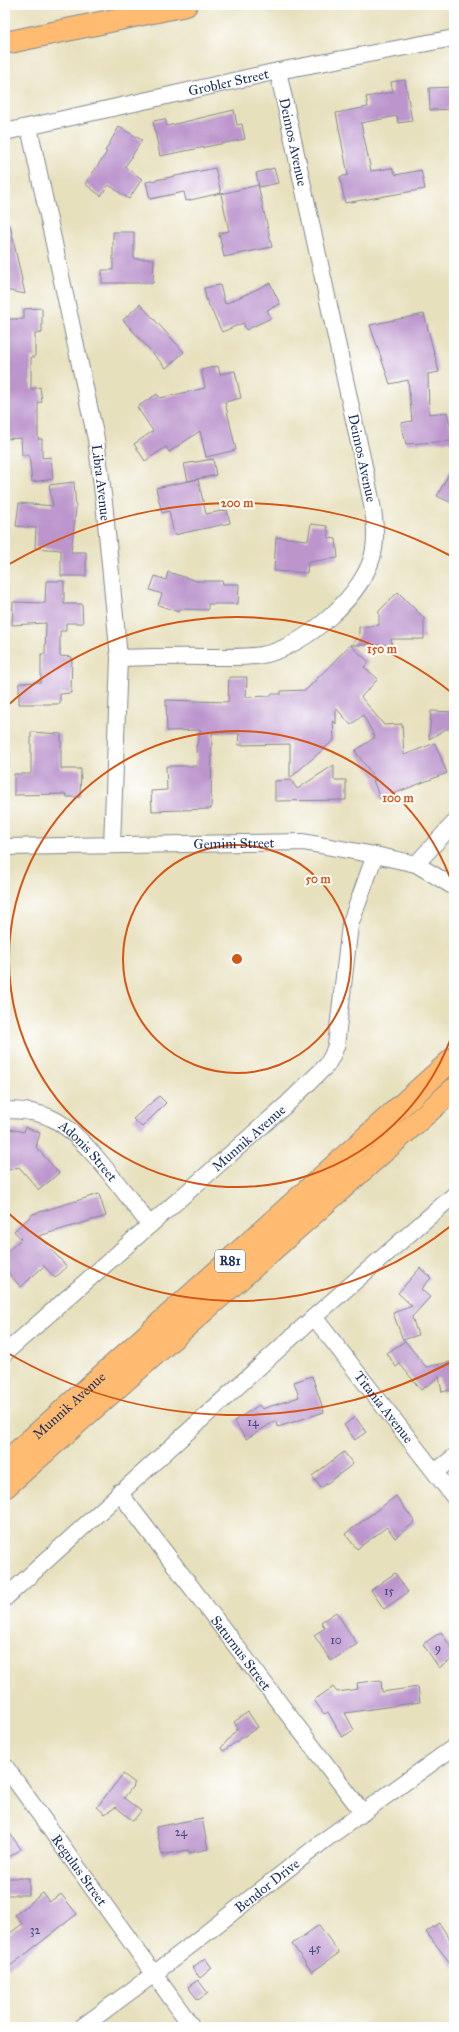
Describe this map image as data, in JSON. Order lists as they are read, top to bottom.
{
  "streets": {
    "main road": ["Munnik Avenue", "R81"],
    "street": [
      "Grobler Street",
      "Deimos Avenue",
      "Libra Avenue",
      "Gemini Street",
      "Adonis Street",
      "Titania Avenue",
      "Saturnus Street",
      "Regulus Street",
      "Bendor Drive"
    ]
  },
  "crossings": [
    ["Grobler Street", "Deimos Avenue"],
    ["Grobler Street", "Libra Avenue"],
    ["Deimos Avenue", "Libra Avenue"],
    ["Libra Avenue", "Gemini Street"],
    ["Gemini Street", "Munnik Avenue"],
    ["Munnik Avenue", "Adonis Street"],
    ["Saturnus Street", "Bendor Drive"],
    ["Regulus Street", "Bendor Drive"]
  ],
  "house_numbers": [
    "14",
    "15",
    "10",
    "9",
    "24",
    "32",
    "45"
  ],
  "rings": [
    "200 m",
    "150 m",
    "100 m",
    "50 m"
  ]
}
